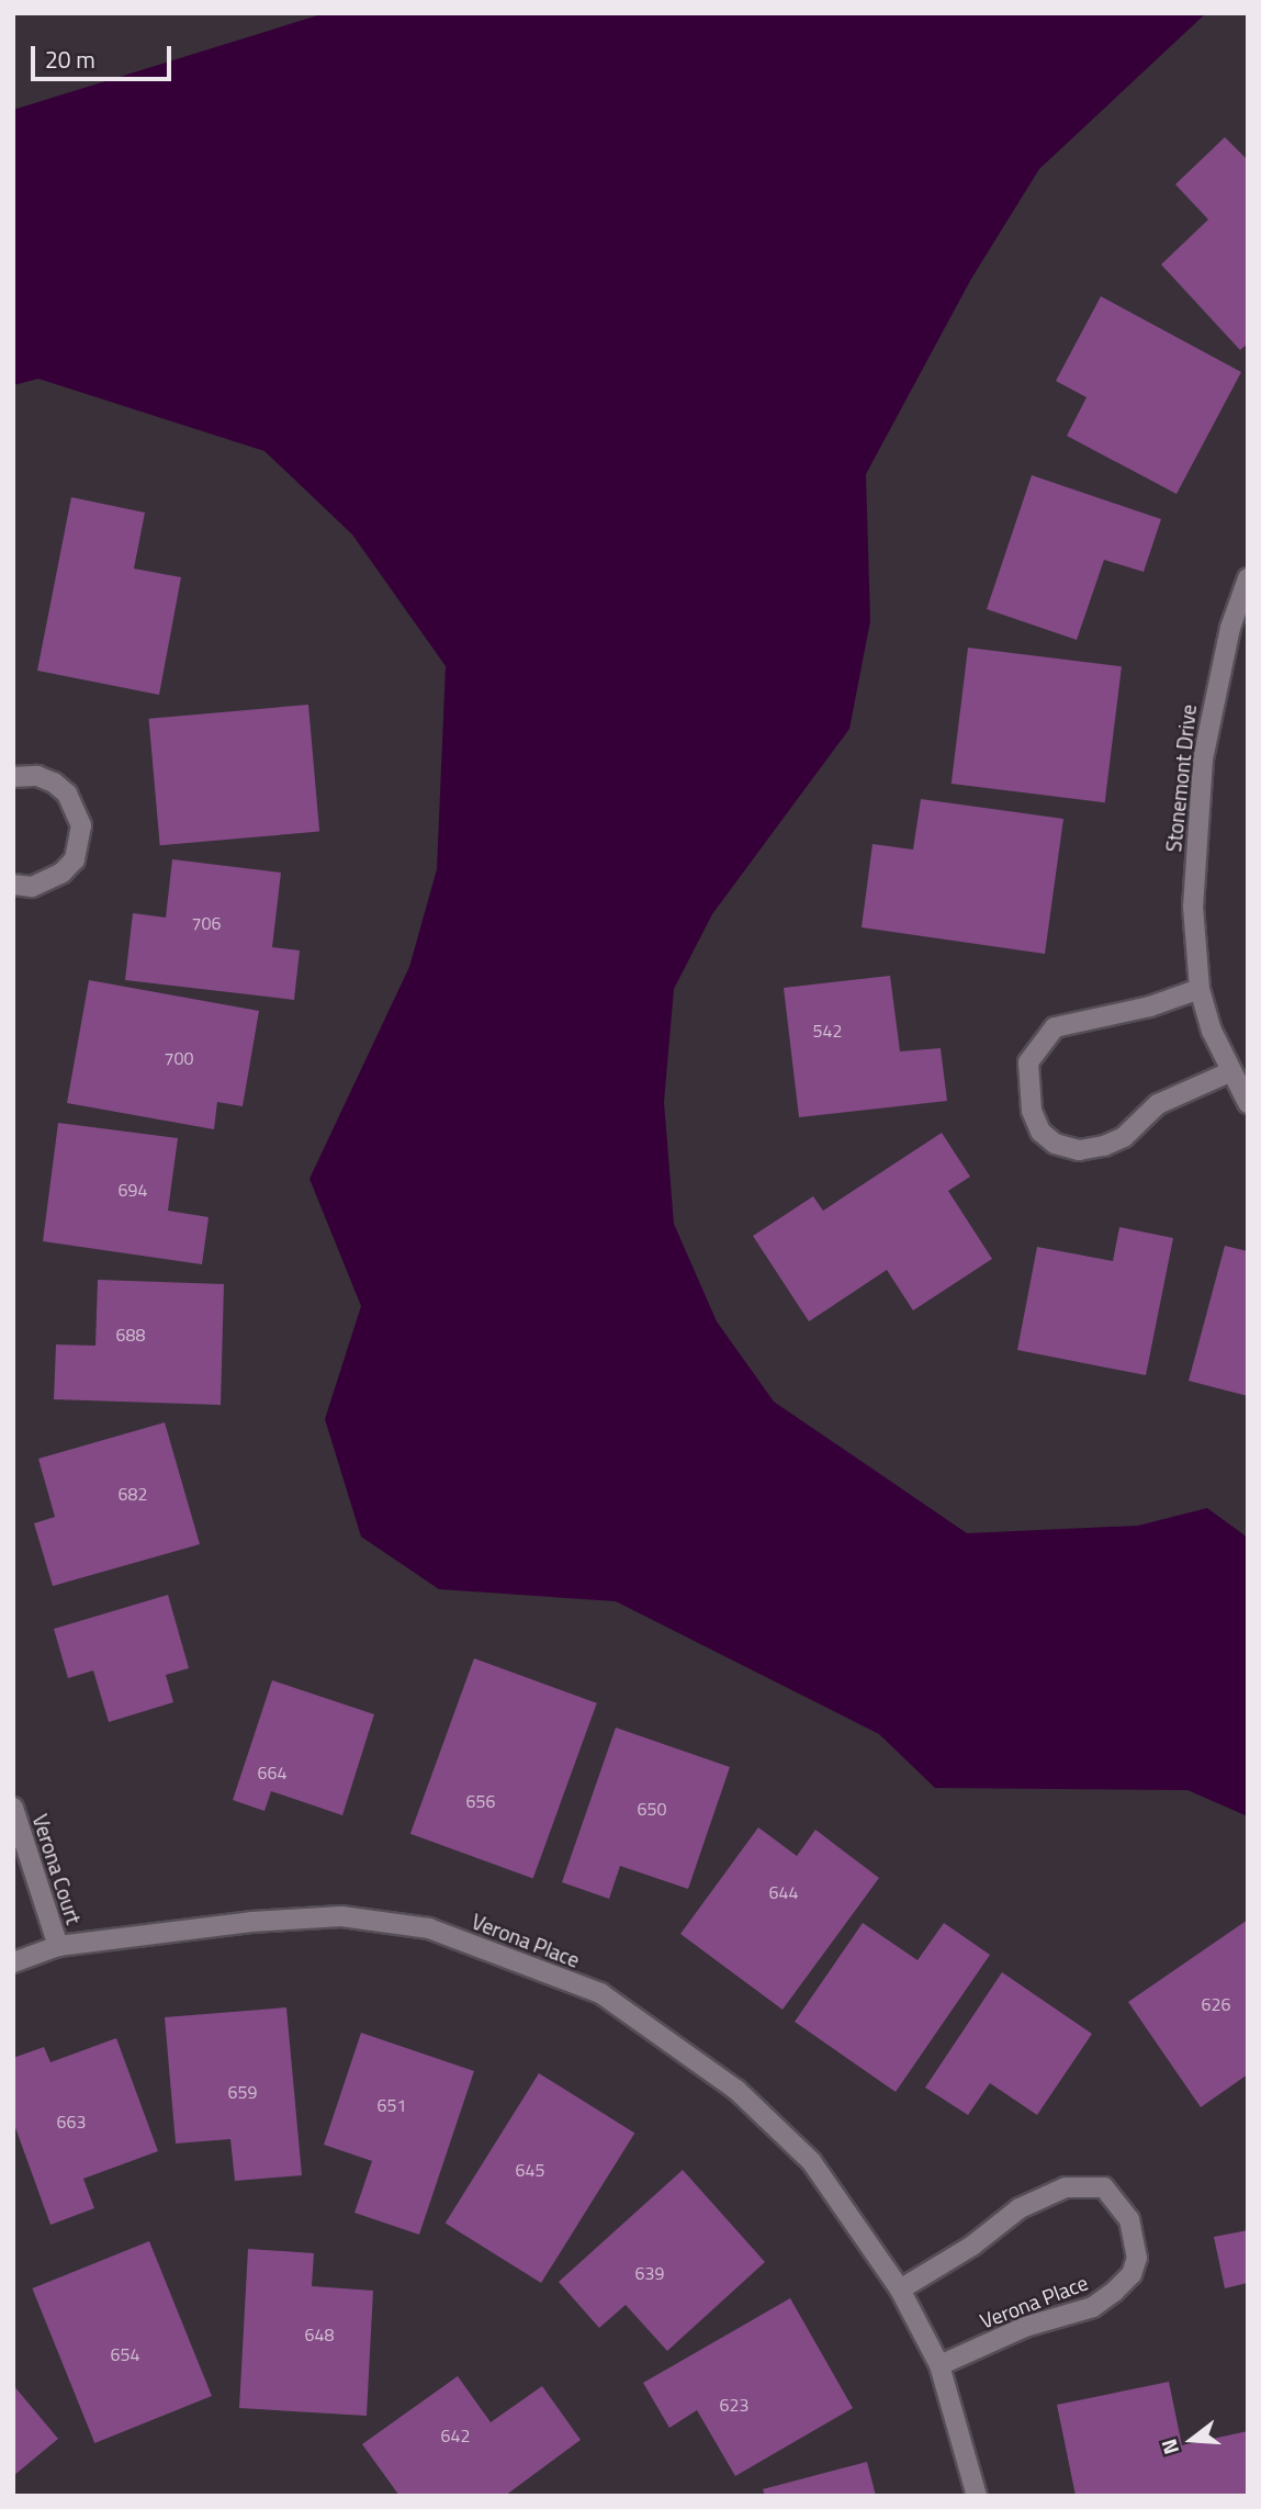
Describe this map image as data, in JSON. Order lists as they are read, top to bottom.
{
  "streets": {
    "street": ["Stonemont Drive", "Verona Court", "Verona Place"]
  },
  "crossings": [
    ["Verona Court", "Verona Place"]
  ],
  "house_numbers": [
    "706",
    "542",
    "700",
    "694",
    "688",
    "682",
    "664",
    "656",
    "650",
    "644",
    "626",
    "659",
    "651",
    "663",
    "645",
    "639",
    "648",
    "654",
    "623",
    "642"
  ],
  "scale_bar": "20 m",
  "north": "left"
}
